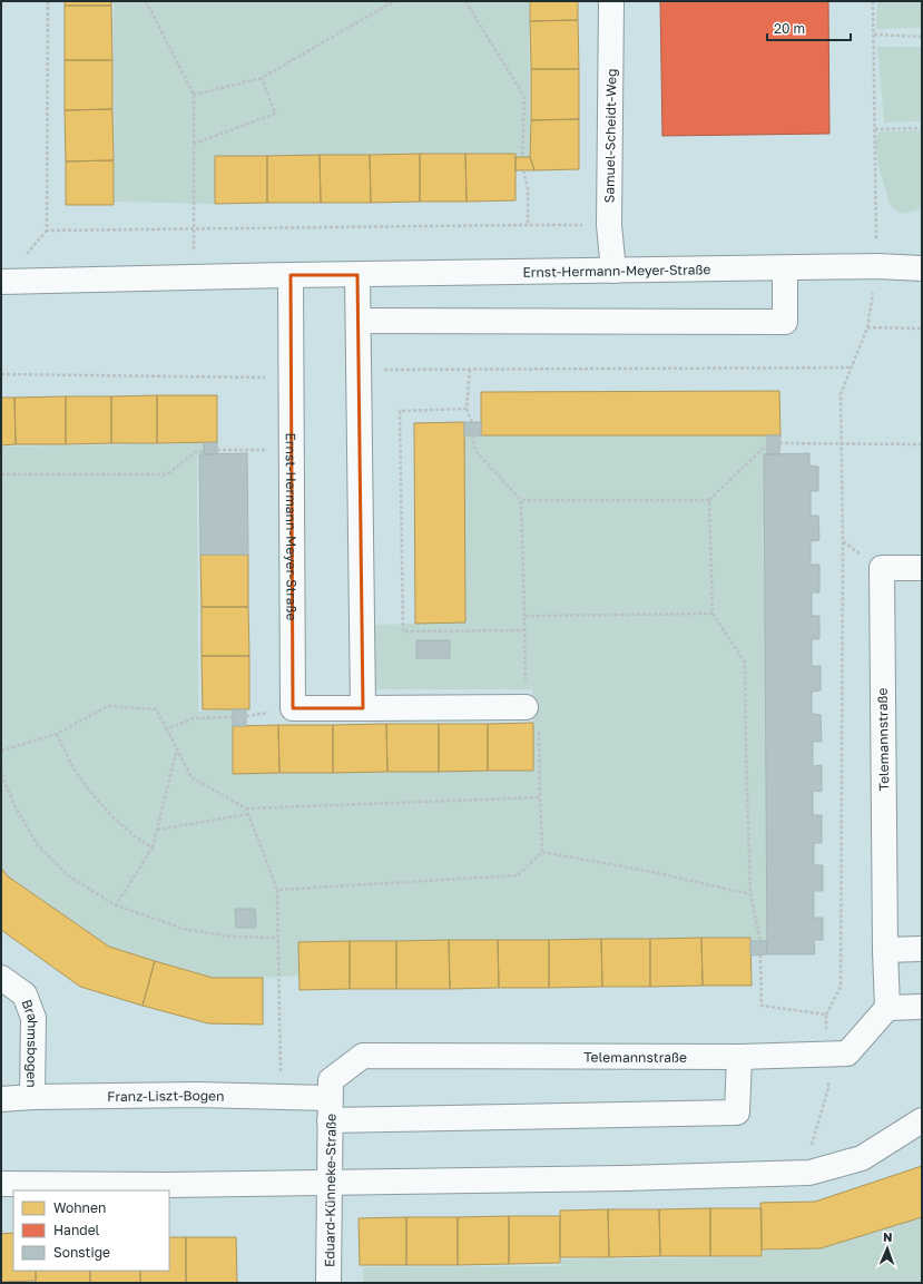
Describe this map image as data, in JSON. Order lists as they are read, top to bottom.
{
  "streets": {
    "street": [
      "Samuel-Scheidt-Weg",
      "Ernst-Hermann-Meyer-Straße",
      "Telemannstraße",
      "Brahmsbogen",
      "Franz-Liszt-Bogen",
      "Eduard-Künneke-Straße"
    ]
  },
  "crossings": [
    ["Samuel-Scheidt-Weg", "Ernst-Hermann-Meyer-Straße"],
    ["Telemannstraße", "Franz-Liszt-Bogen"],
    ["Telemannstraße", "Eduard-Künneke-Straße"],
    ["Brahmsbogen", "Franz-Liszt-Bogen"],
    ["Franz-Liszt-Bogen", "Eduard-Künneke-Straße"]
  ],
  "legend": ["Wohnen", "Handel", "Sonstige"],
  "scale_bar": "20 m",
  "north": "top"
}
